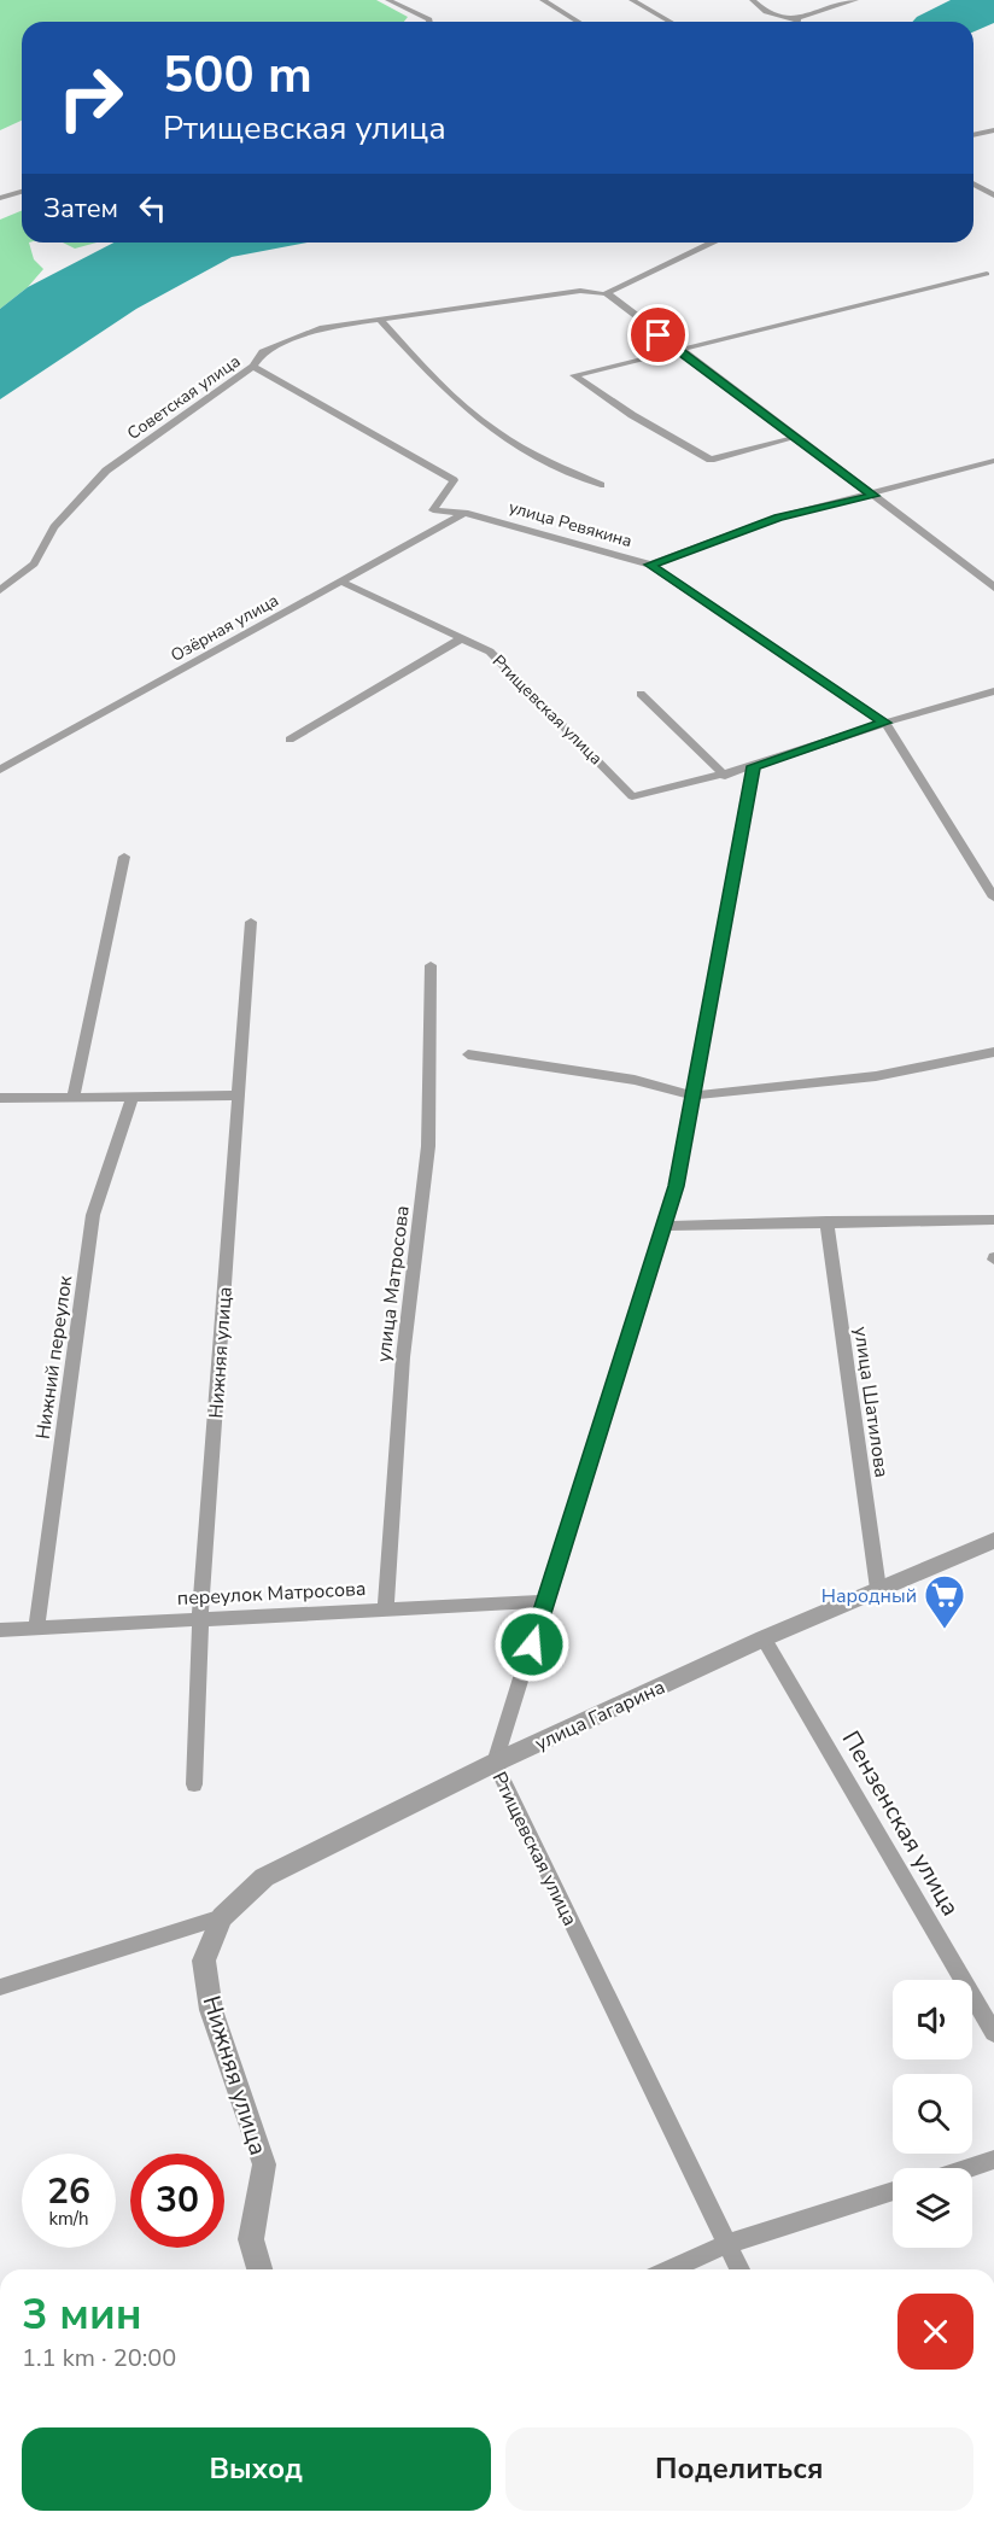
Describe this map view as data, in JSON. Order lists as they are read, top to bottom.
{
  "streets": {
    "street": [
      "Советская улица",
      "улица Ревякина",
      "Озёрная улица",
      "Ртищевская улица",
      "улица Матросова",
      "Нижняя улица",
      "Нижний переулок",
      "улица Шатилова",
      "переулок Матросова",
      "улица Гагарина",
      "Пензенская улица"
    ]
  },
  "crossings": [
    ["Советская улица", "улица Ревякина"],
    ["улица Ревякина", "Озёрная улица"],
    ["улица Ревякина", "Ртищевская улица"],
    ["Озёрная улица", "Ртищевская улица"],
    ["Ртищевская улица", "переулок Матросова"],
    ["Ртищевская улица", "улица Гагарина"],
    ["улица Матросова", "переулок Матросова"],
    ["Нижняя улица", "переулок Матросова"],
    ["Нижняя улица", "улица Гагарина"],
    ["Нижний переулок", "переулок Матросова"],
    ["улица Шатилова", "улица Гагарина"],
    ["улица Гагарина", "Пензенская улица"]
  ],
  "places": {
    "supermarket": ["Народный"]
  },
  "page": {
    "turn": ["500 m", "Ртищевская улица"],
    "then": "Затем",
    "speed": "26 km/h",
    "limit": "30",
    "heading": ["3 мин", "1.1 km · 20:00"],
    "buttons": ["Выход", "Поделиться"]
  }
}
